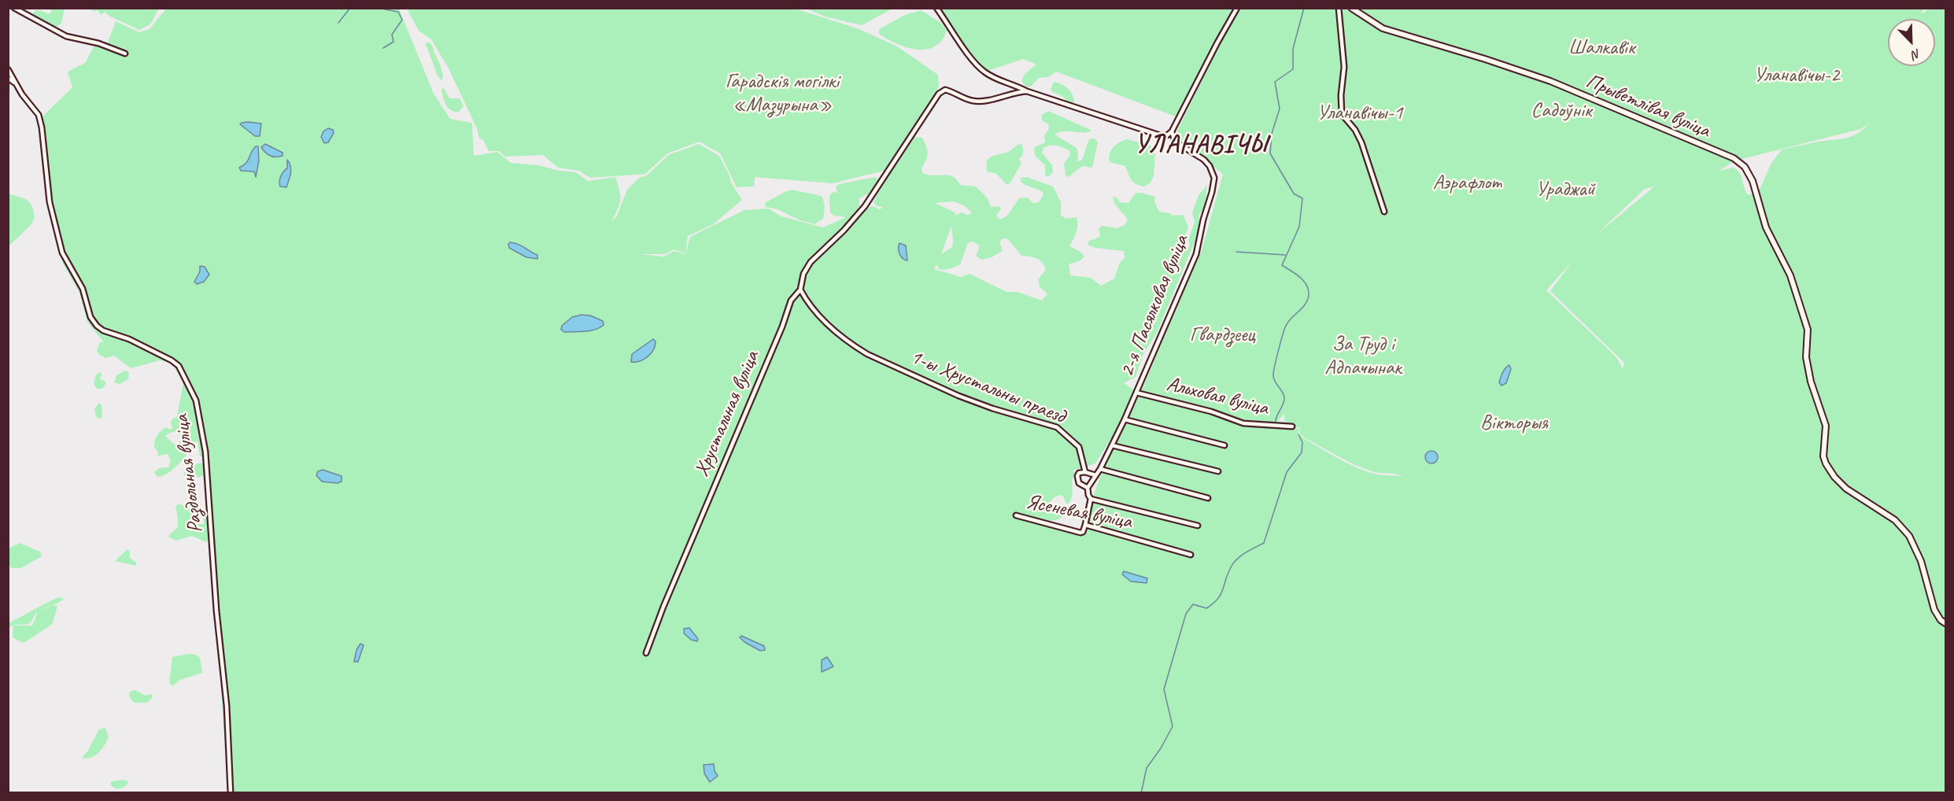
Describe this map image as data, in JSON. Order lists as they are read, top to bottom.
{
  "streets": {
    "street": [
      "Прыветлівая вуліца",
      "2-я Пасялковая вуліца",
      "1-ы Хрустальны праезд",
      "Альховая вуліца",
      "Хрустальная вуліца",
      "Раздольная вуліца",
      "Ясеневая вуліца"
    ]
  },
  "crossings": [
    ["2-я Пасялковая вуліца", "1-ы Хрустальны праезд"],
    ["2-я Пасялковая вуліца", "Альховая вуліца"],
    ["2-я Пасялковая вуліца", "Хрустальная вуліца"],
    ["1-ы Хрустальны праезд", "Хрустальная вуліца"]
  ],
  "districts": ["УЛАНАВІЧЫ"],
  "parks": [
    "Шалкавік",
    "Уланавічы-2",
    "Гарадскія могілкі «Мазурына»",
    "Садоўнік",
    "Уланавічы-1",
    "Аэрафлот",
    "Ураджай",
    "Гвардзеец",
    "За Труд і Адпачынак",
    "Вікторыя"
  ],
  "north": "bottom right"
}
